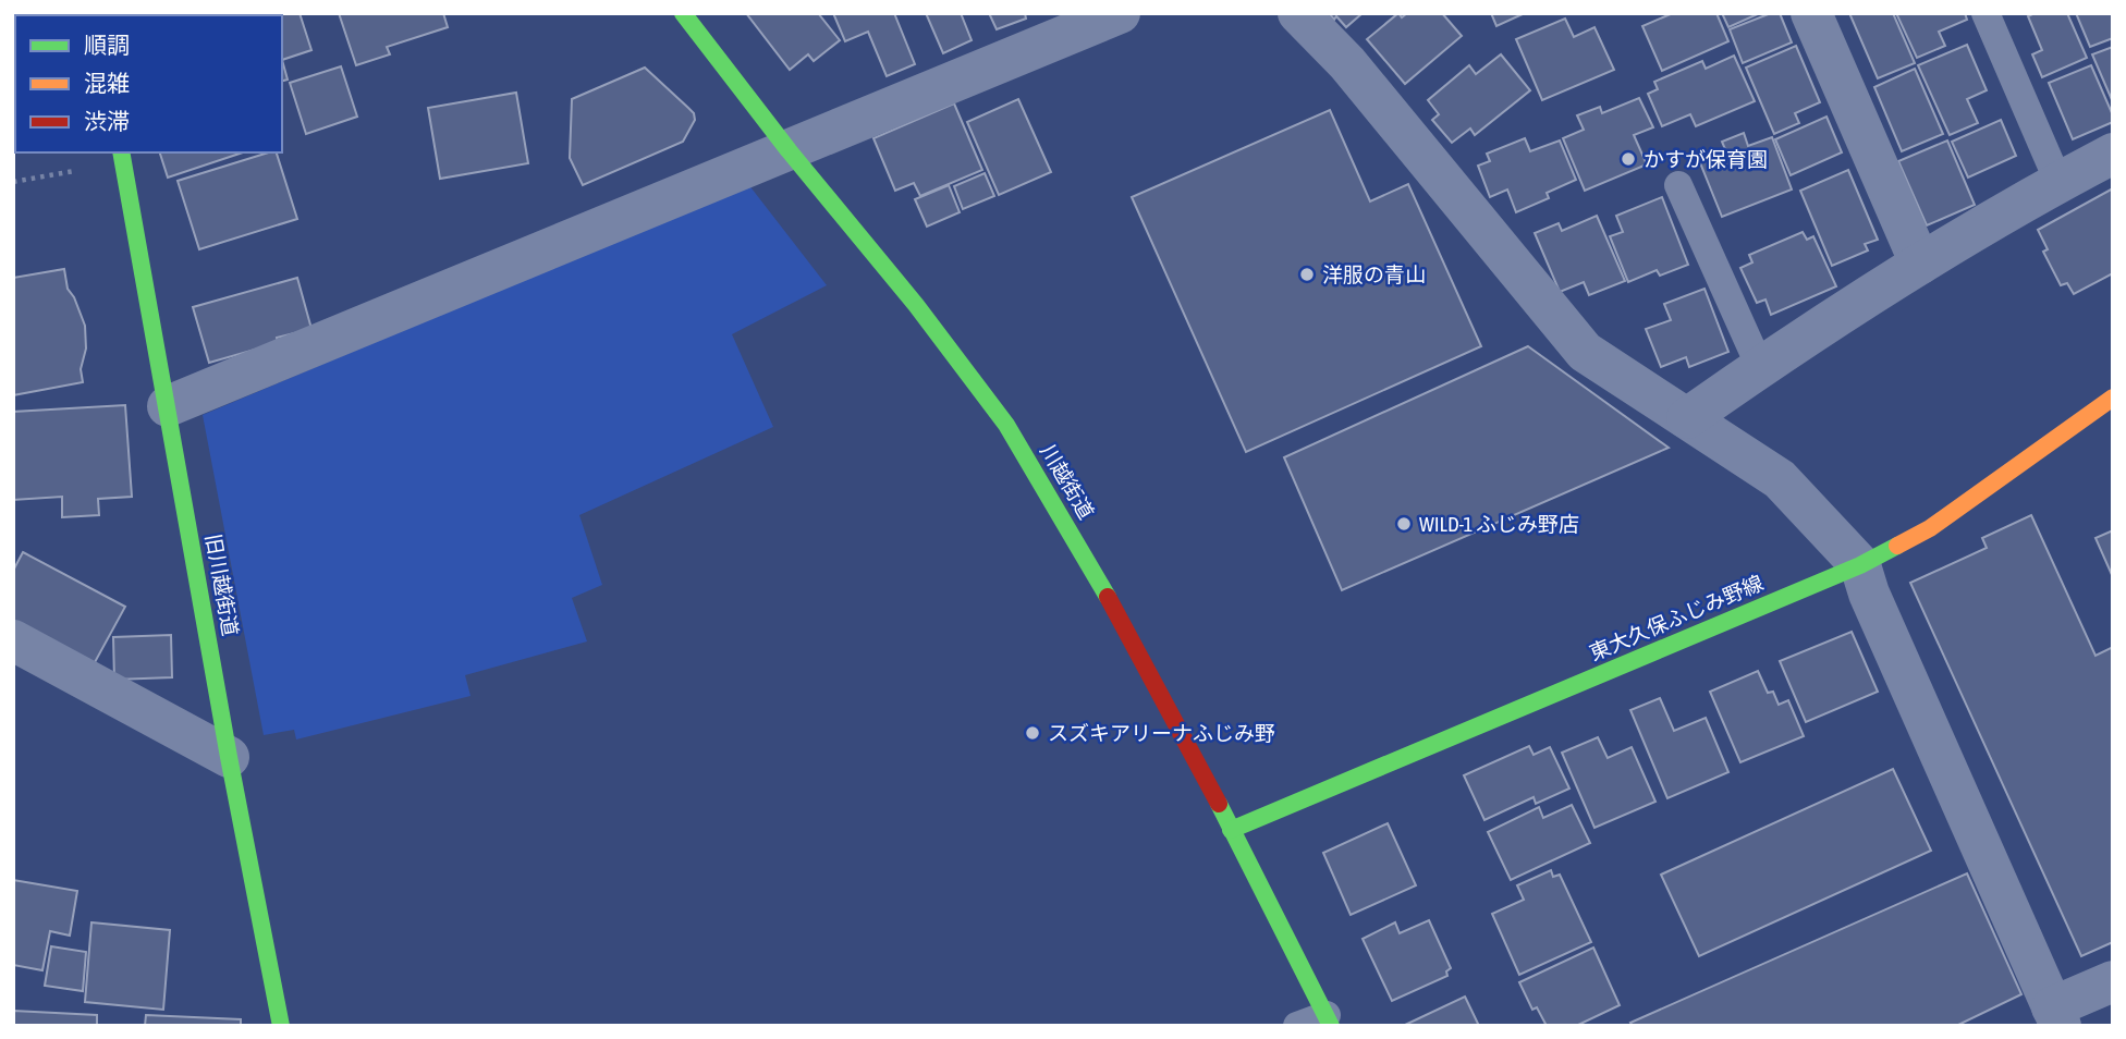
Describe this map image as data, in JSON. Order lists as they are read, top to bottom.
{
  "streets": {
    "main road": ["川越街道", "旧川越街道", "東大久保ふじみ野線"]
  },
  "crossings": [
    ["川越街道", "東大久保ふじみ野線"]
  ],
  "places": [
    "かすが保育園",
    "洋服の青山",
    "WILD-1 ふじみ野店",
    "スズキアリーナふじみ野"
  ],
  "legend": ["順調", "混雑", "渋滞"]
}
